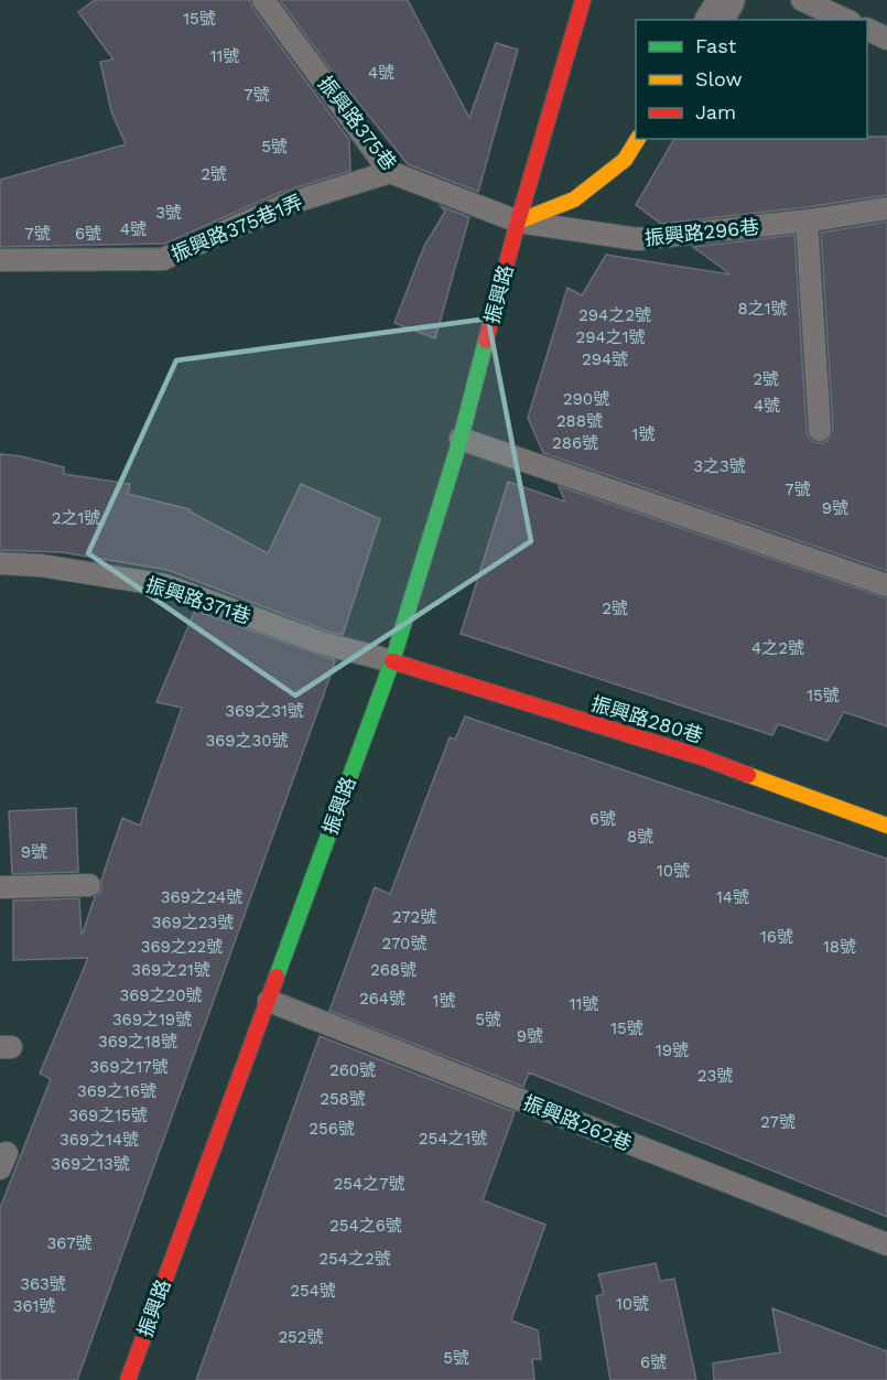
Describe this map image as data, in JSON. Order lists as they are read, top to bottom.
{
  "streets": {
    "main road": ["振興路", "振興路280巷"],
    "lane": [
      "振興路375巷",
      "振興路375巷1弄",
      "振興路296巷",
      "振興路371巷",
      "振興路262巷"
    ]
  },
  "crossings": [
    ["振興路375巷", "振興路375巷1弄"],
    ["振興路375巷", "振興路296巷"],
    ["振興路375巷", "振興路"],
    ["振興路296巷", "振興路"],
    ["振興路", "振興路371巷"],
    ["振興路", "振興路280巷"],
    ["振興路", "振興路262巷"],
    ["振興路371巷", "振興路280巷"]
  ],
  "house_numbers": [
    "15號",
    "11號",
    "4號",
    "7號",
    "5號",
    "2號",
    "3號",
    "4號",
    "7號",
    "6號",
    "8之1號",
    "294之2號",
    "294之1號",
    "294號",
    "2號",
    "290號",
    "4號",
    "288號",
    "1號",
    "286號",
    "3之3號",
    "7號",
    "9號",
    "2之1號",
    "2號",
    "4之2號",
    "15號",
    "369之31號",
    "369之30號",
    "6號",
    "8號",
    "9號",
    "10號",
    "369之24號",
    "14號",
    "272號",
    "369之23號",
    "16號",
    "270號",
    "369之22號",
    "18號",
    "369之21號",
    "268號",
    "369之20號",
    "264號",
    "1號",
    "11號",
    "369之19號",
    "5號",
    "15號",
    "9號",
    "369之18號",
    "19號",
    "369之17號",
    "260號",
    "23號",
    "369之16號",
    "258號",
    "369之15號",
    "27號",
    "256號",
    "254之1號",
    "369之14號",
    "369之13號",
    "254之7號",
    "254之6號",
    "367號",
    "254之2號",
    "363號",
    "254號",
    "10號",
    "361號",
    "252號",
    "5號",
    "6號"
  ],
  "legend": ["Fast", "Slow", "Jam"]
}
